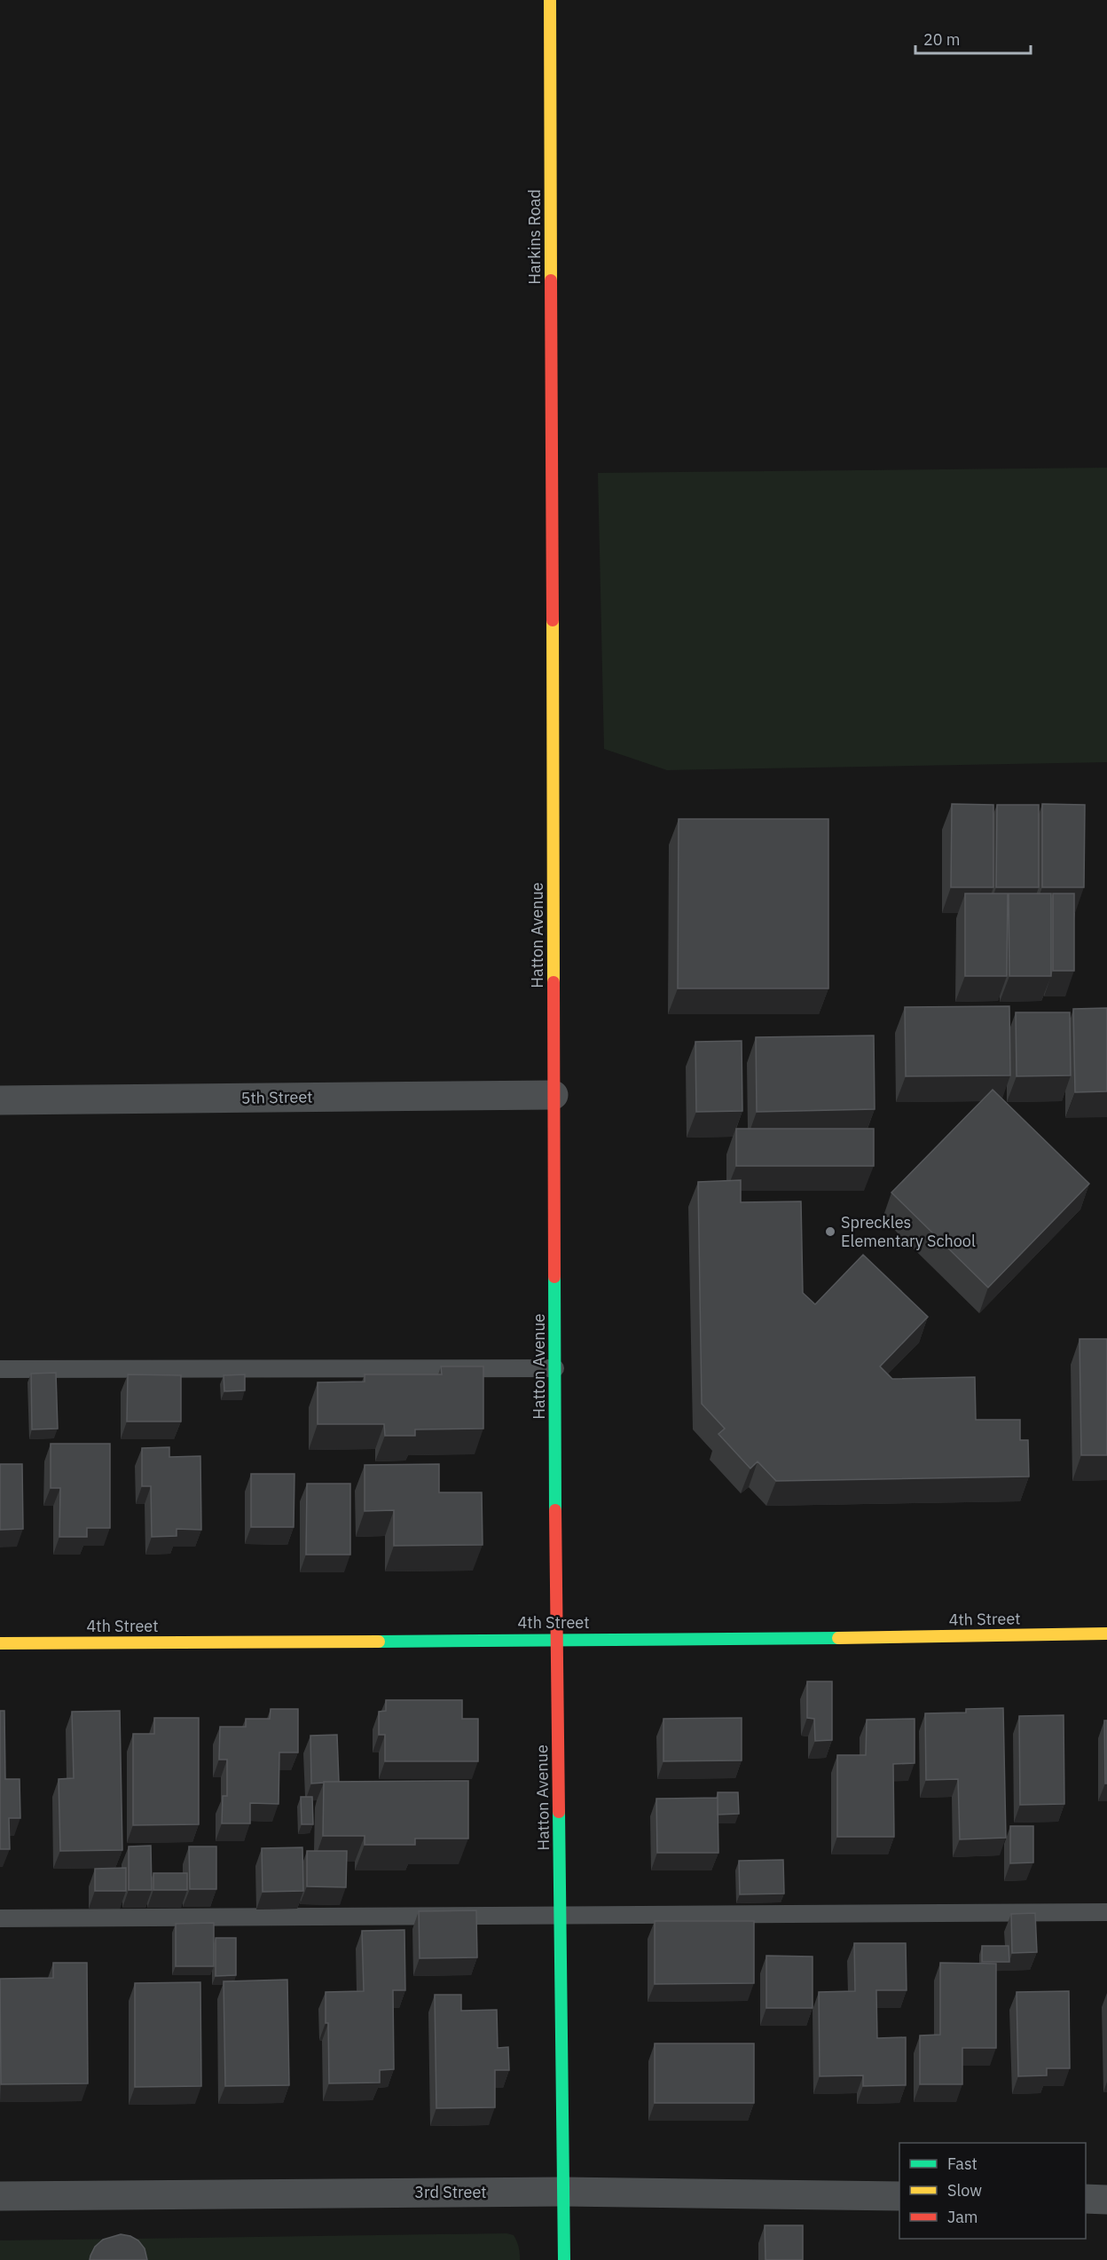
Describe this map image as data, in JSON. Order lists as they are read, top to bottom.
{
  "streets": {
    "street": [
      "Harkins Road",
      "Hatton Avenue",
      "5th Street",
      "4th Street",
      "3rd Street"
    ]
  },
  "crossings": [
    ["Harkins Road", "Hatton Avenue"],
    ["Hatton Avenue", "5th Street"],
    ["Hatton Avenue", "4th Street"],
    ["Hatton Avenue", "3rd Street"]
  ],
  "places": ["Spreckles Elementary School"],
  "legend": ["Fast", "Slow", "Jam"],
  "scale_bar": "20 m"
}
